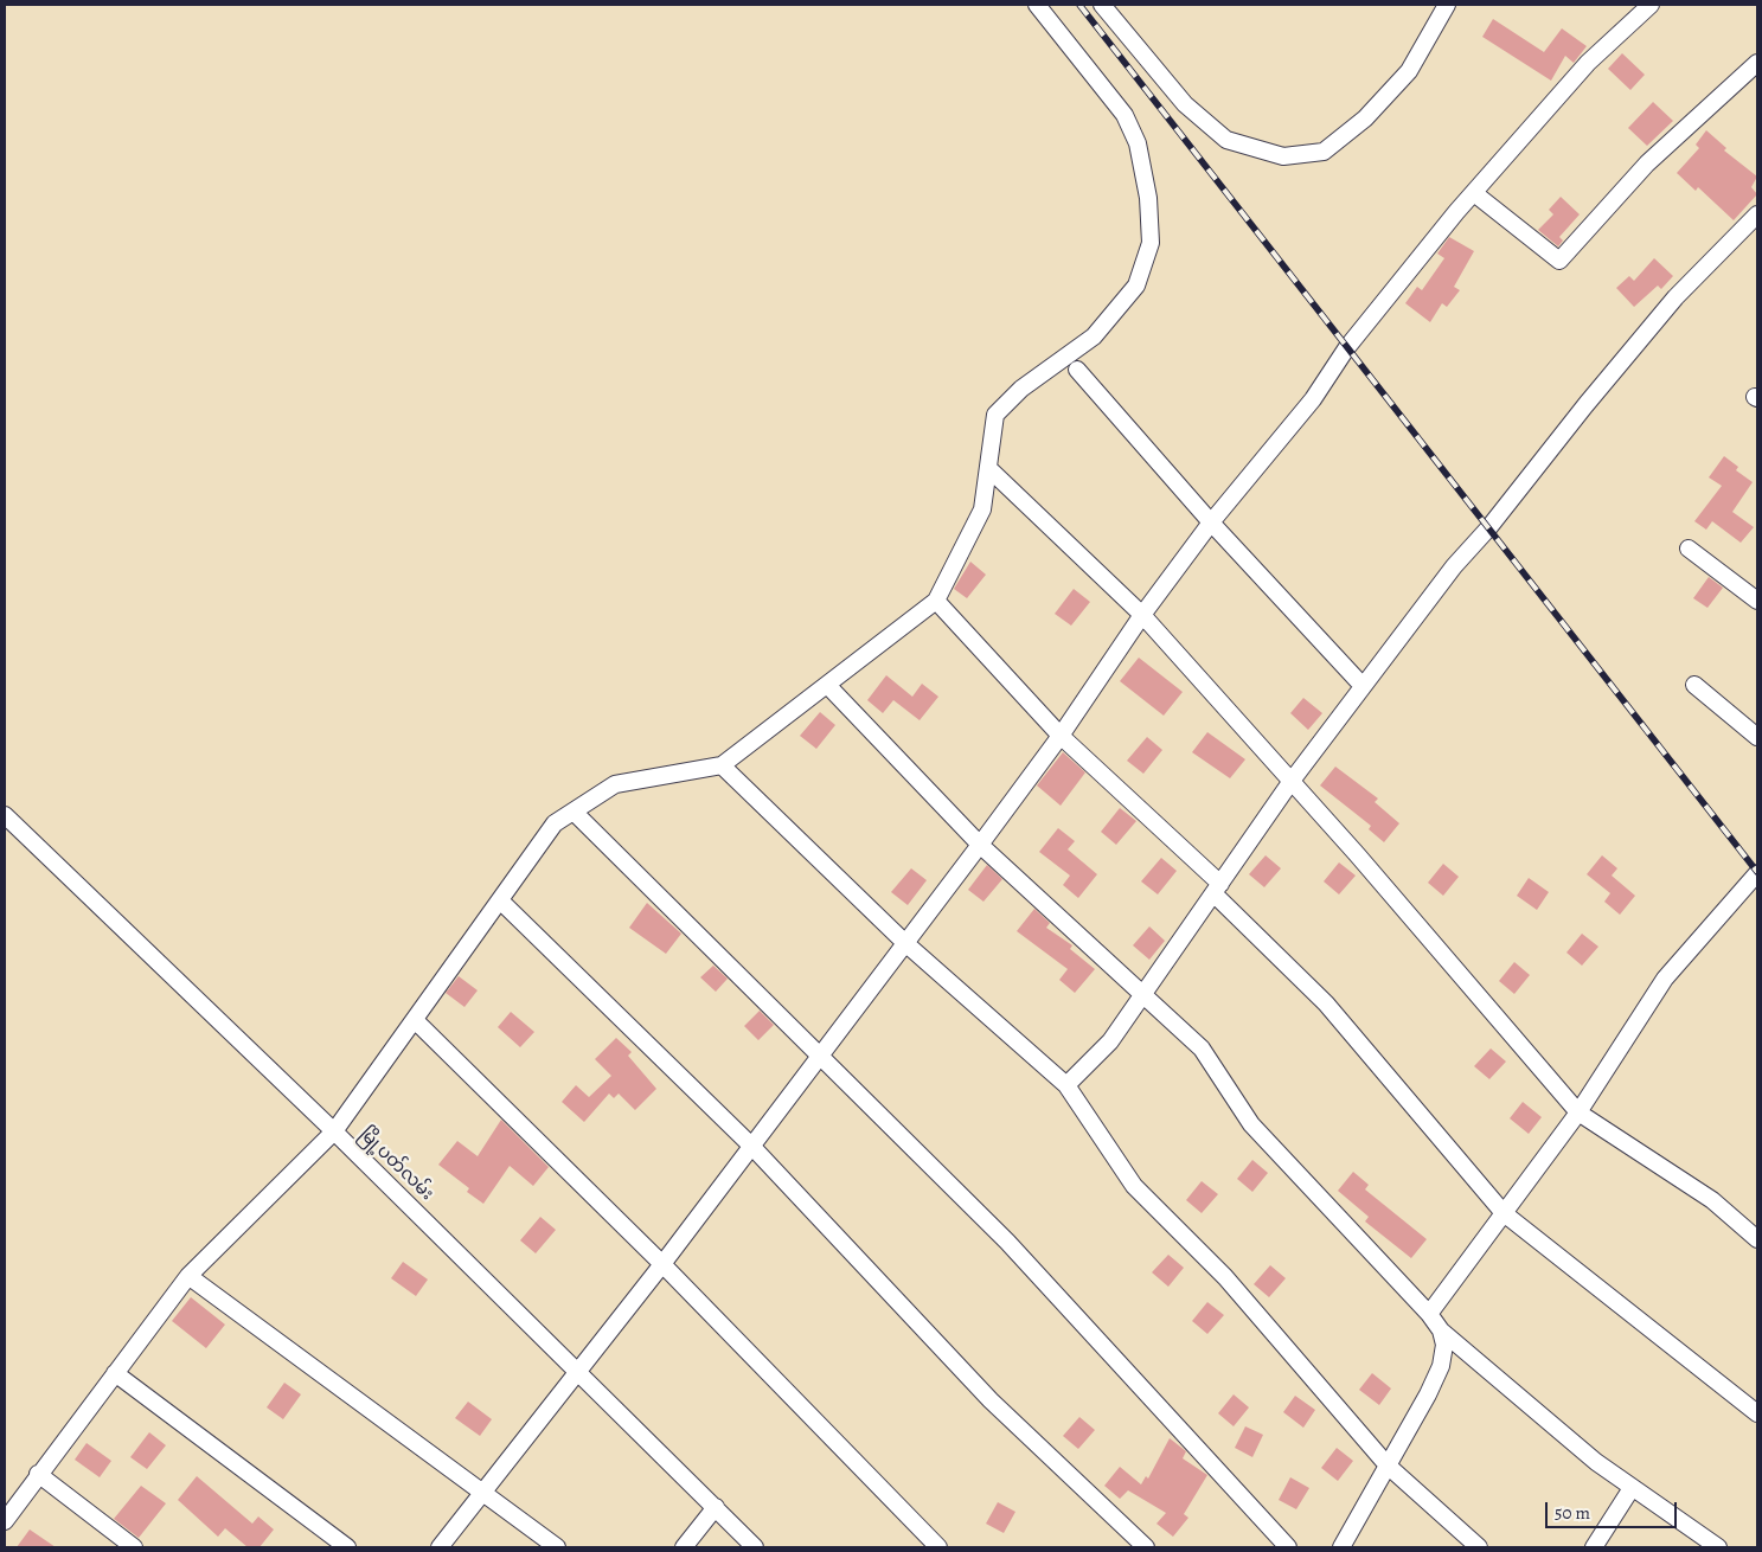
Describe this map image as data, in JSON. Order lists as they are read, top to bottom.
{
  "streets": {
    "street": ["မြို့ပတ်လမ်း"]
  },
  "scale_bar": "50 m"
}
